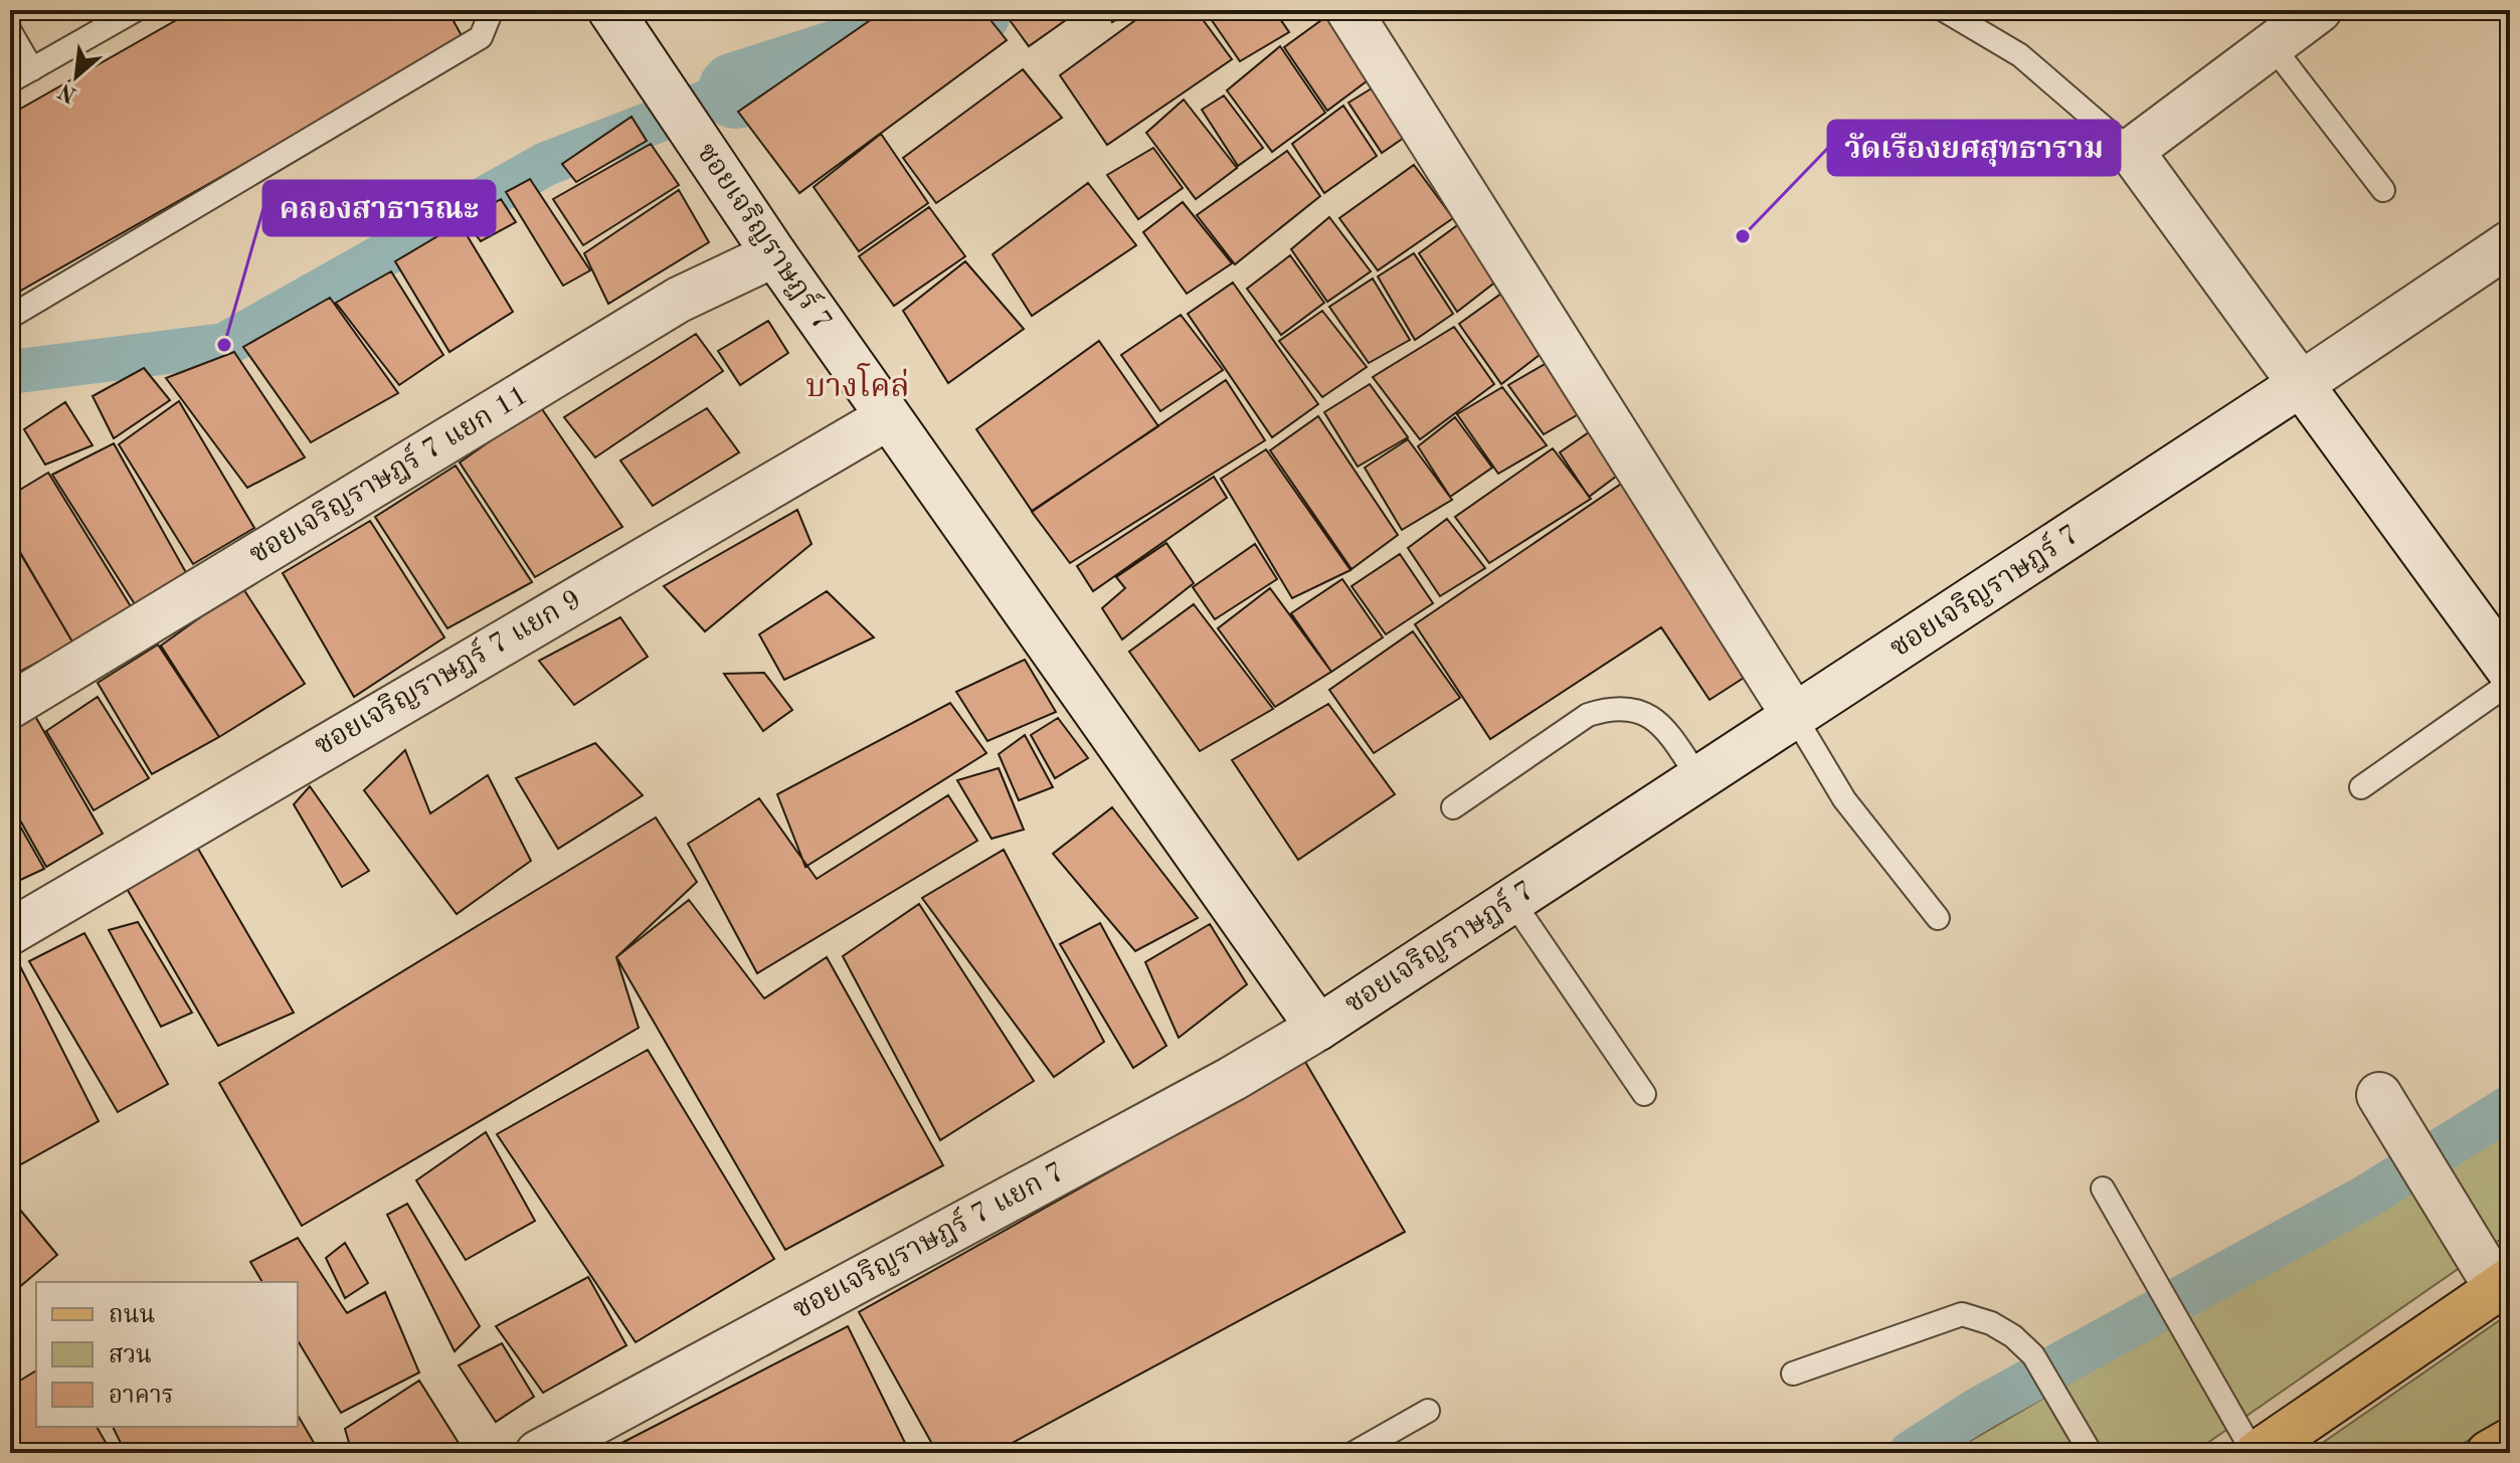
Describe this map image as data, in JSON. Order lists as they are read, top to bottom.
{
  "streets": {
    "street": [
      "ซอยเจริญราษฎร์ 7",
      "ซอยเจริญราษฎร์ 7 แยก 11",
      "ซอยเจริญราษฎร์ 7 แยก 9",
      "ซอยเจริญราษฎร์ 7 แยก 7"
    ]
  },
  "crossings": [
    ["ซอยเจริญราษฎร์ 7", "ซอยเจริญราษฎร์ 7 แยก 11"],
    ["ซอยเจริญราษฎร์ 7", "ซอยเจริญราษฎร์ 7 แยก 9"],
    ["ซอยเจริญราษฎร์ 7", "ซอยเจริญราษฎร์ 7 แยก 7"]
  ],
  "districts": ["บางโคล่"],
  "places": ["วัดเรืองยศสุทธาราม", "คลองสาธารณะ"],
  "legend": ["ถนน", "สวน", "อาคาร"],
  "north": "bottom left"
}
